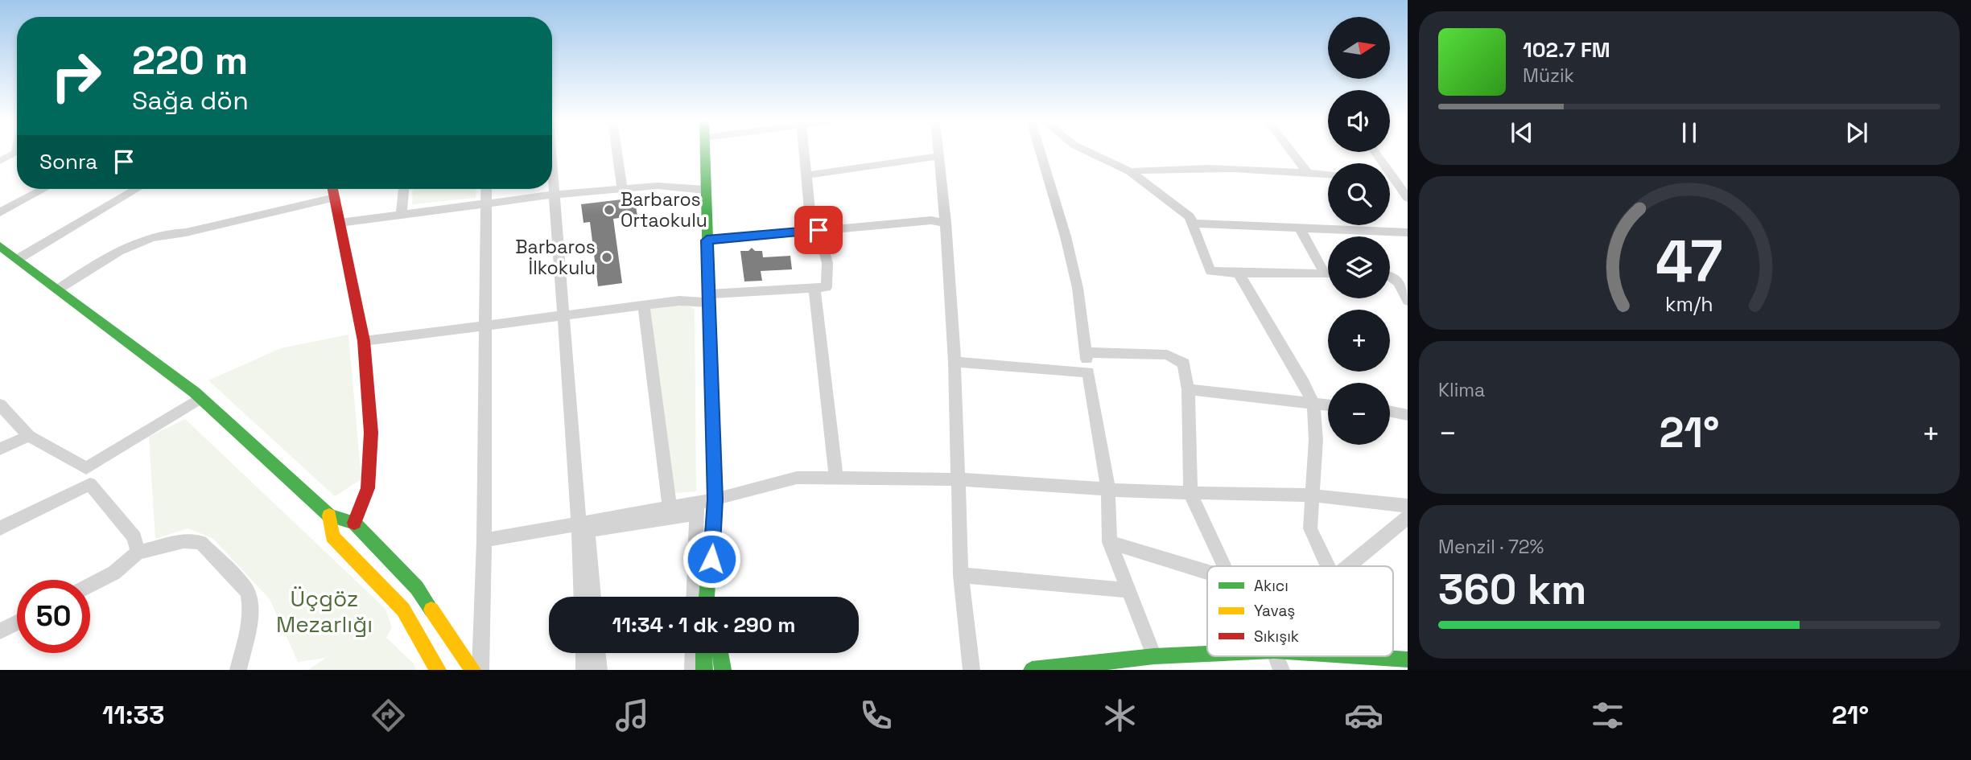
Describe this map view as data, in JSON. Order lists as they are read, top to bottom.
{
  "parks": ["Üçgöz Mezarlığı"],
  "places": ["Barbaros Ortaokulu", "Barbaros İlkokulu"],
  "legend": ["Akıcı", "Yavaş", "Sıkışık"],
  "north": "right",
  "page": {
    "map_buttons": ["+", "−"],
    "turn": ["220 m", "Sağa dön"],
    "song": ["102.7 FM", "Müzik"],
    "then": "Sonra",
    "tile": [
      "Klima",
      ["Menzil · 72%", "360 km"]
    ],
    "heat": ["−", "21°", "+"],
    "limit": "50",
    "trip": "11:34 · 1 dk · 290 m",
    "tabs": ["11:33", "21°"],
    "gauge": ["47", "km/h"]
  }
}
